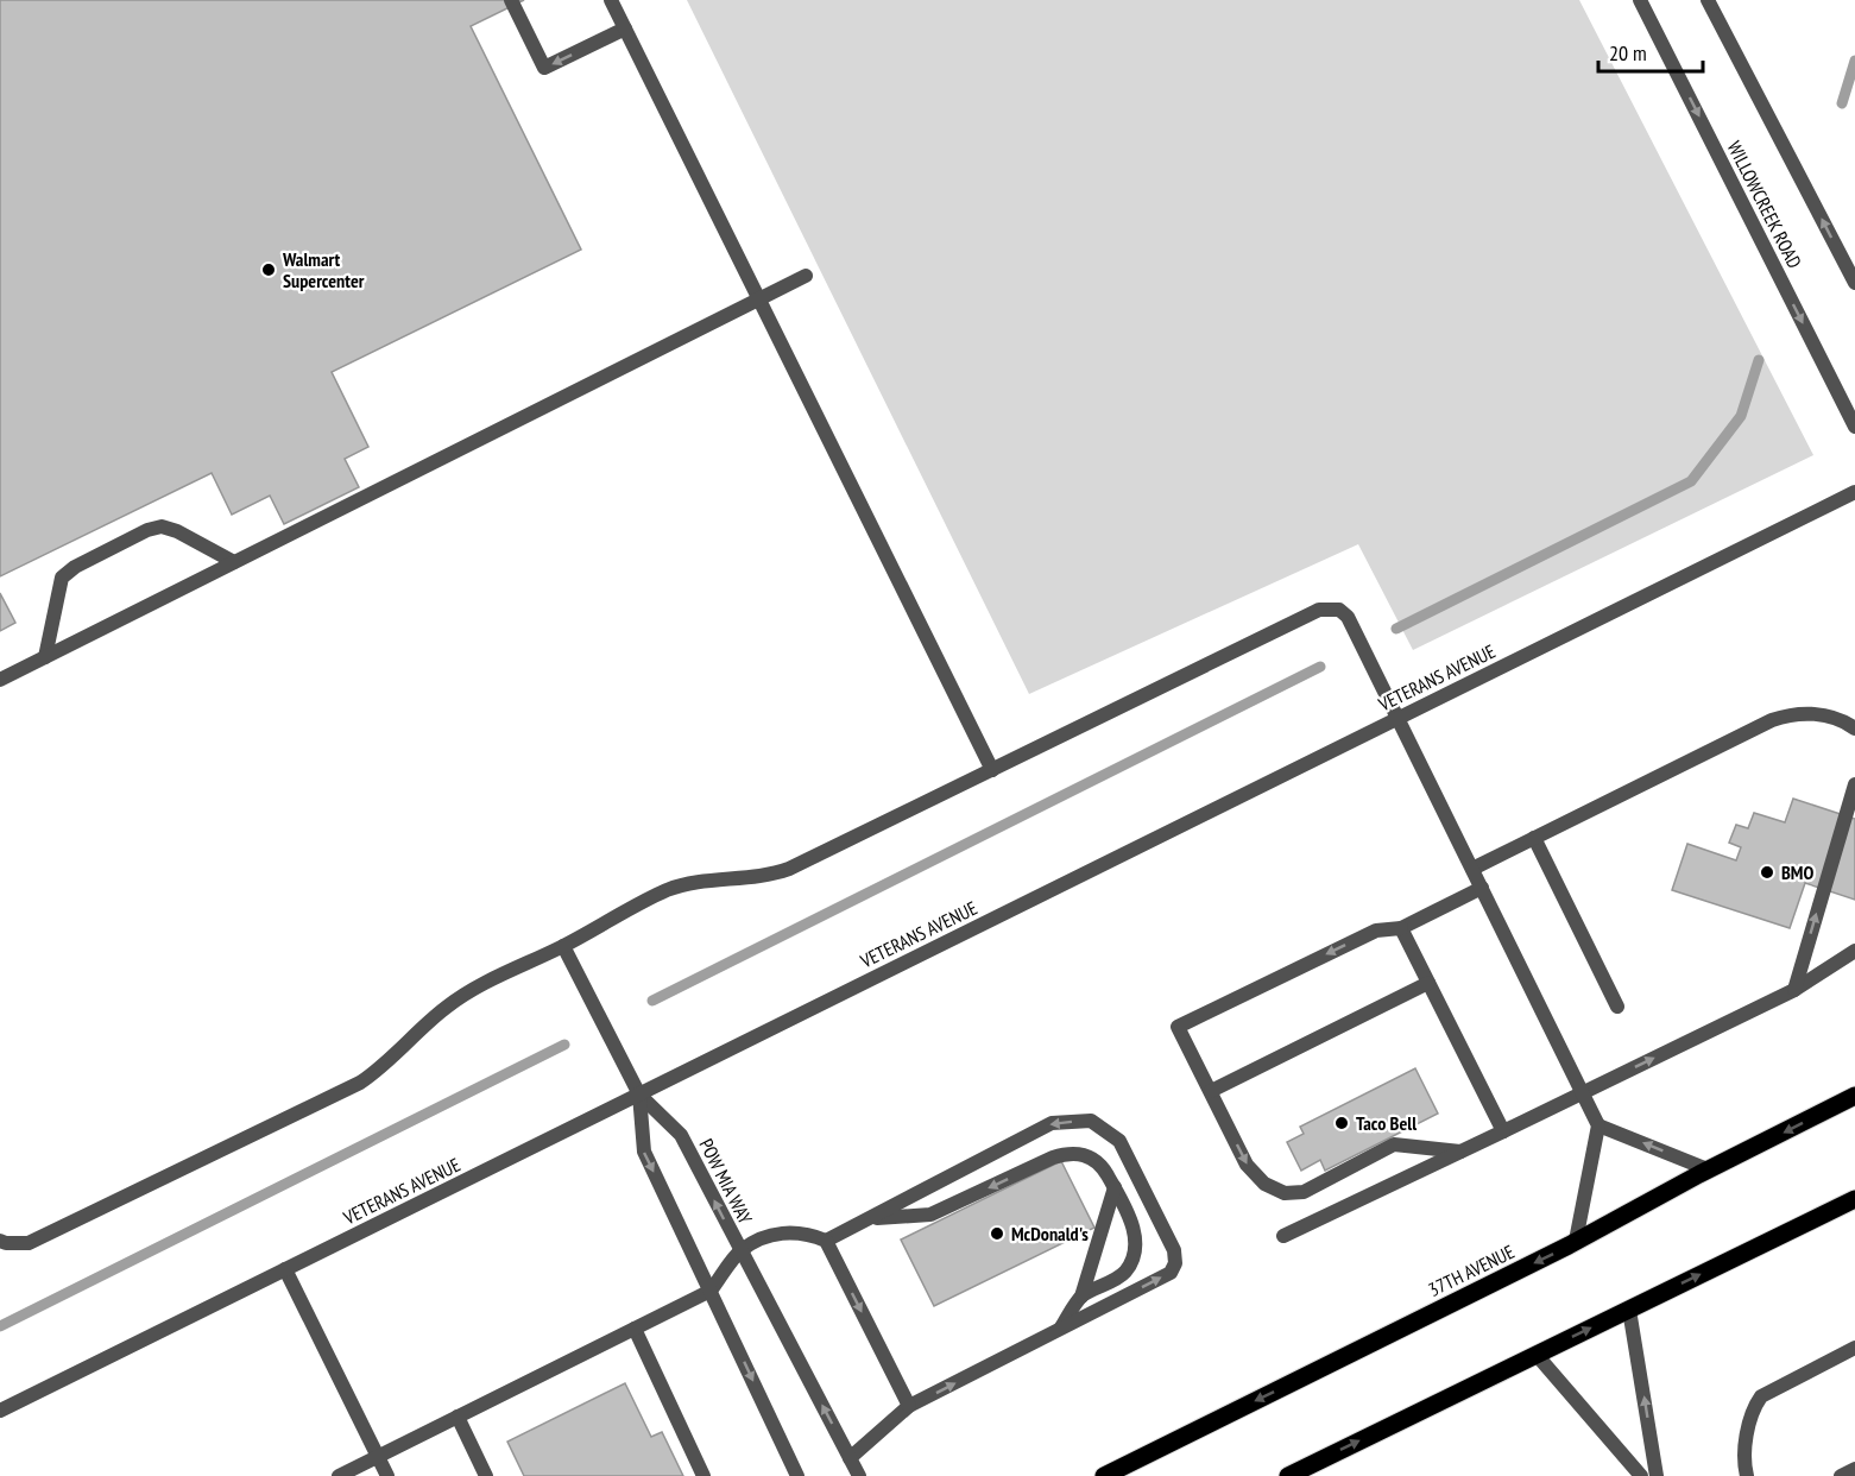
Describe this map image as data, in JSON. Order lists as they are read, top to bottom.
{
  "streets": {
    "main road": ["37TH AVENUE"],
    "street": ["WILLOWCREEK ROAD", "VETERANS AVENUE", "POW MIA WAY"]
  },
  "crossings": [
    ["VETERANS AVENUE", "POW MIA WAY"]
  ],
  "places": [
    "Walmart Supercenter",
    "BMO",
    "Taco Bell",
    "McDonald's"
  ],
  "scale_bar": "20 m"
}
